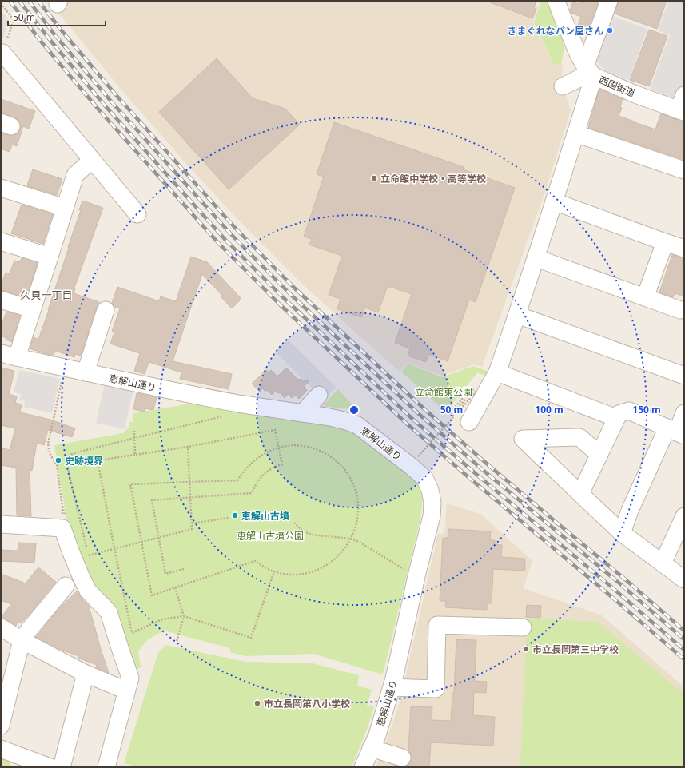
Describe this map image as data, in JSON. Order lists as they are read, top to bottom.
{
  "streets": {
    "street": ["西国街道", "恵解山通り"]
  },
  "districts": ["久貝一丁目"],
  "parks": ["立命館東公園", "恵解山古墳公園"],
  "places": [
    "きまぐれなパン屋さん",
    "立命館中学校・高等学校",
    "史跡境界",
    "恵解山古墳",
    "市立長岡第三中学校",
    "市立長岡第八小学校"
  ],
  "scale_bar": "50 m",
  "rings": ["50 m", "100 m", "150 m"]
}
